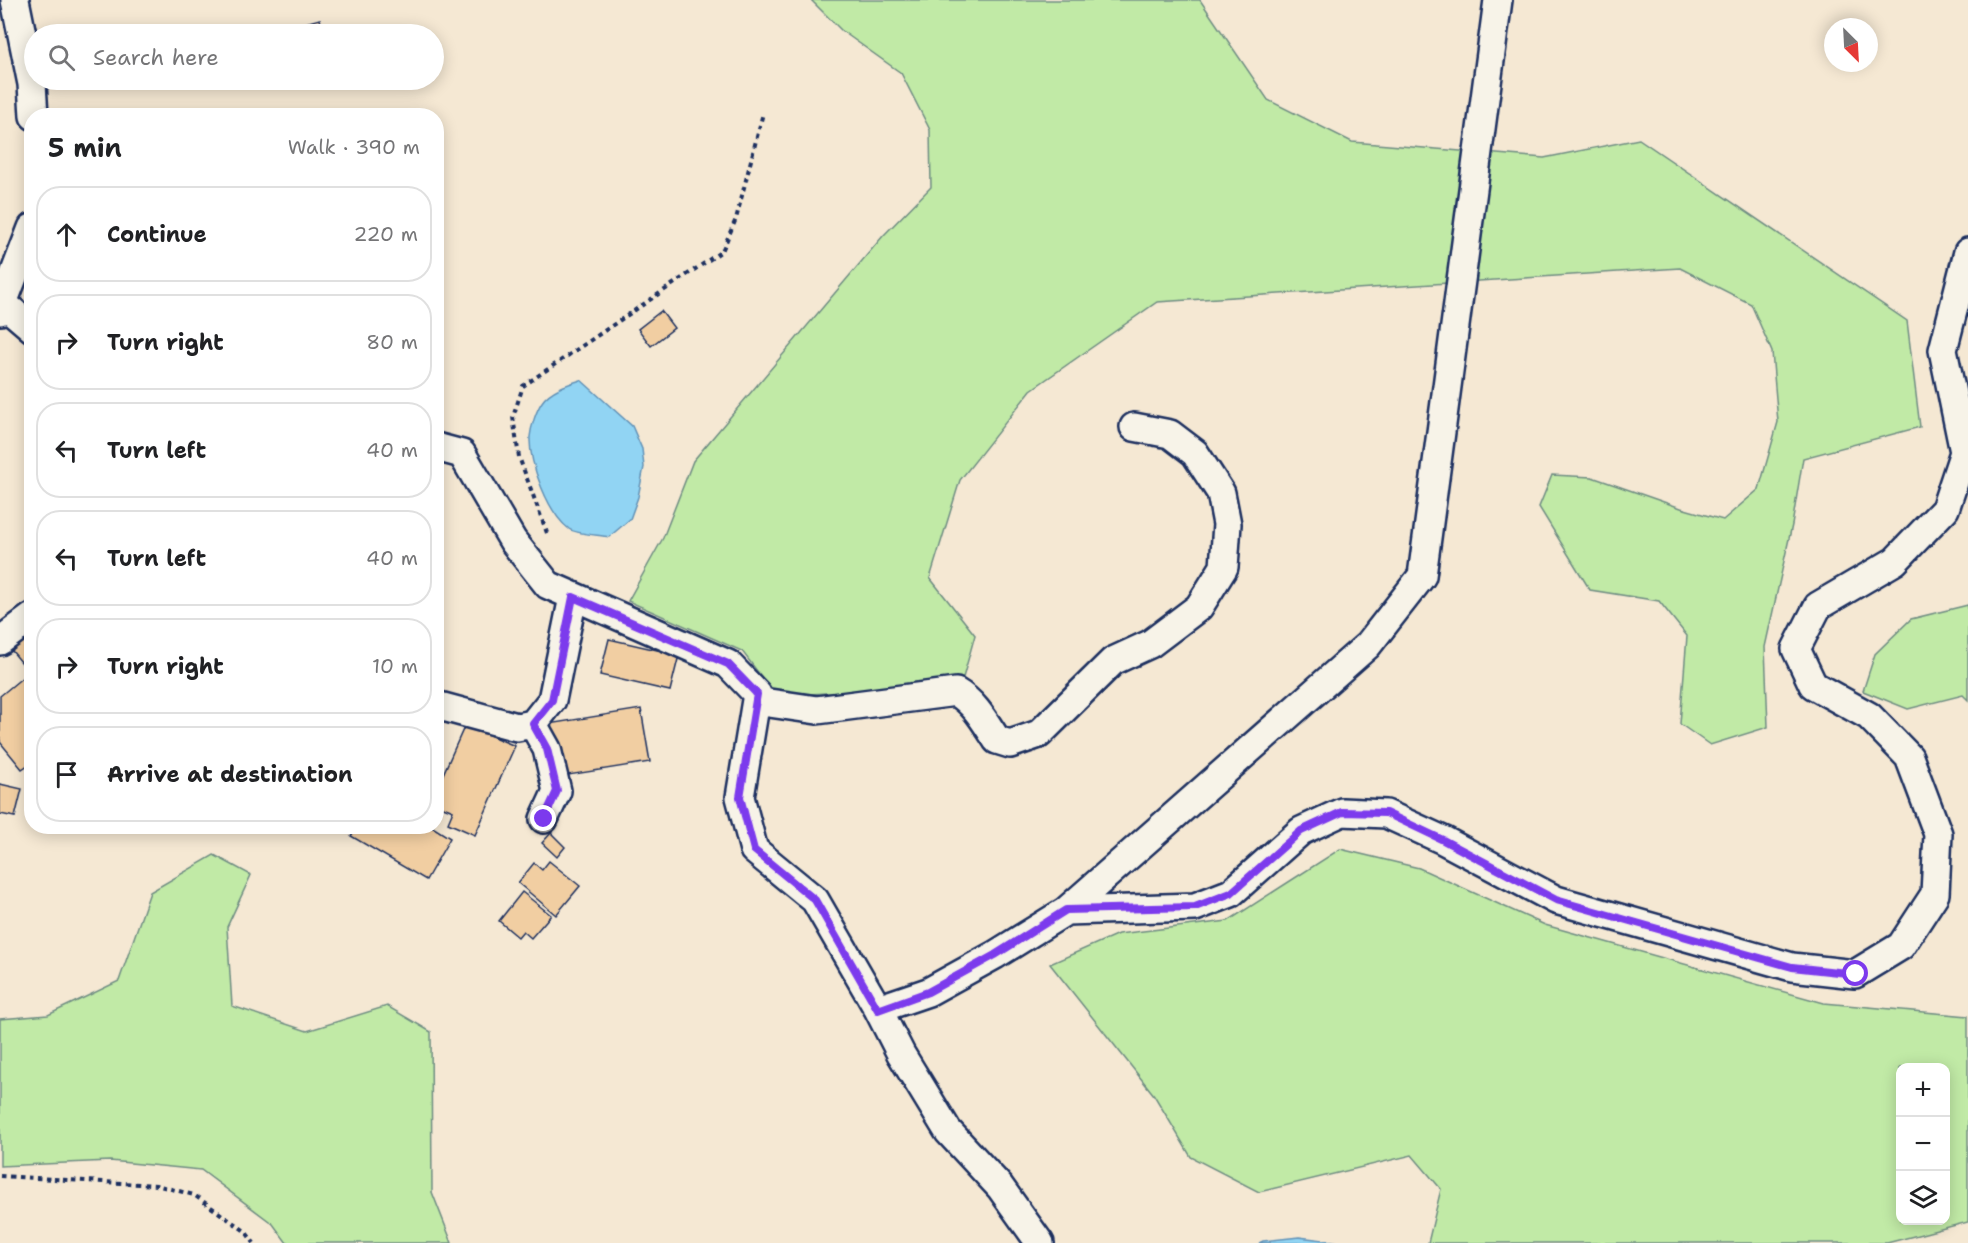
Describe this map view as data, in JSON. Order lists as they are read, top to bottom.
{
  "north": "bottom right",
  "page": {
    "search": "Search here",
    "heading": ["5 min", "Walk · 390 m"],
    "list": [
      ["Continue", "220 m"],
      ["Turn right", "80 m"],
      ["Turn left", "40 m"],
      ["Turn left", "40 m"],
      ["Turn right", "10 m"],
      "Arrive at destination"
    ],
    "map_buttons": ["+", "−"]
  }
}
